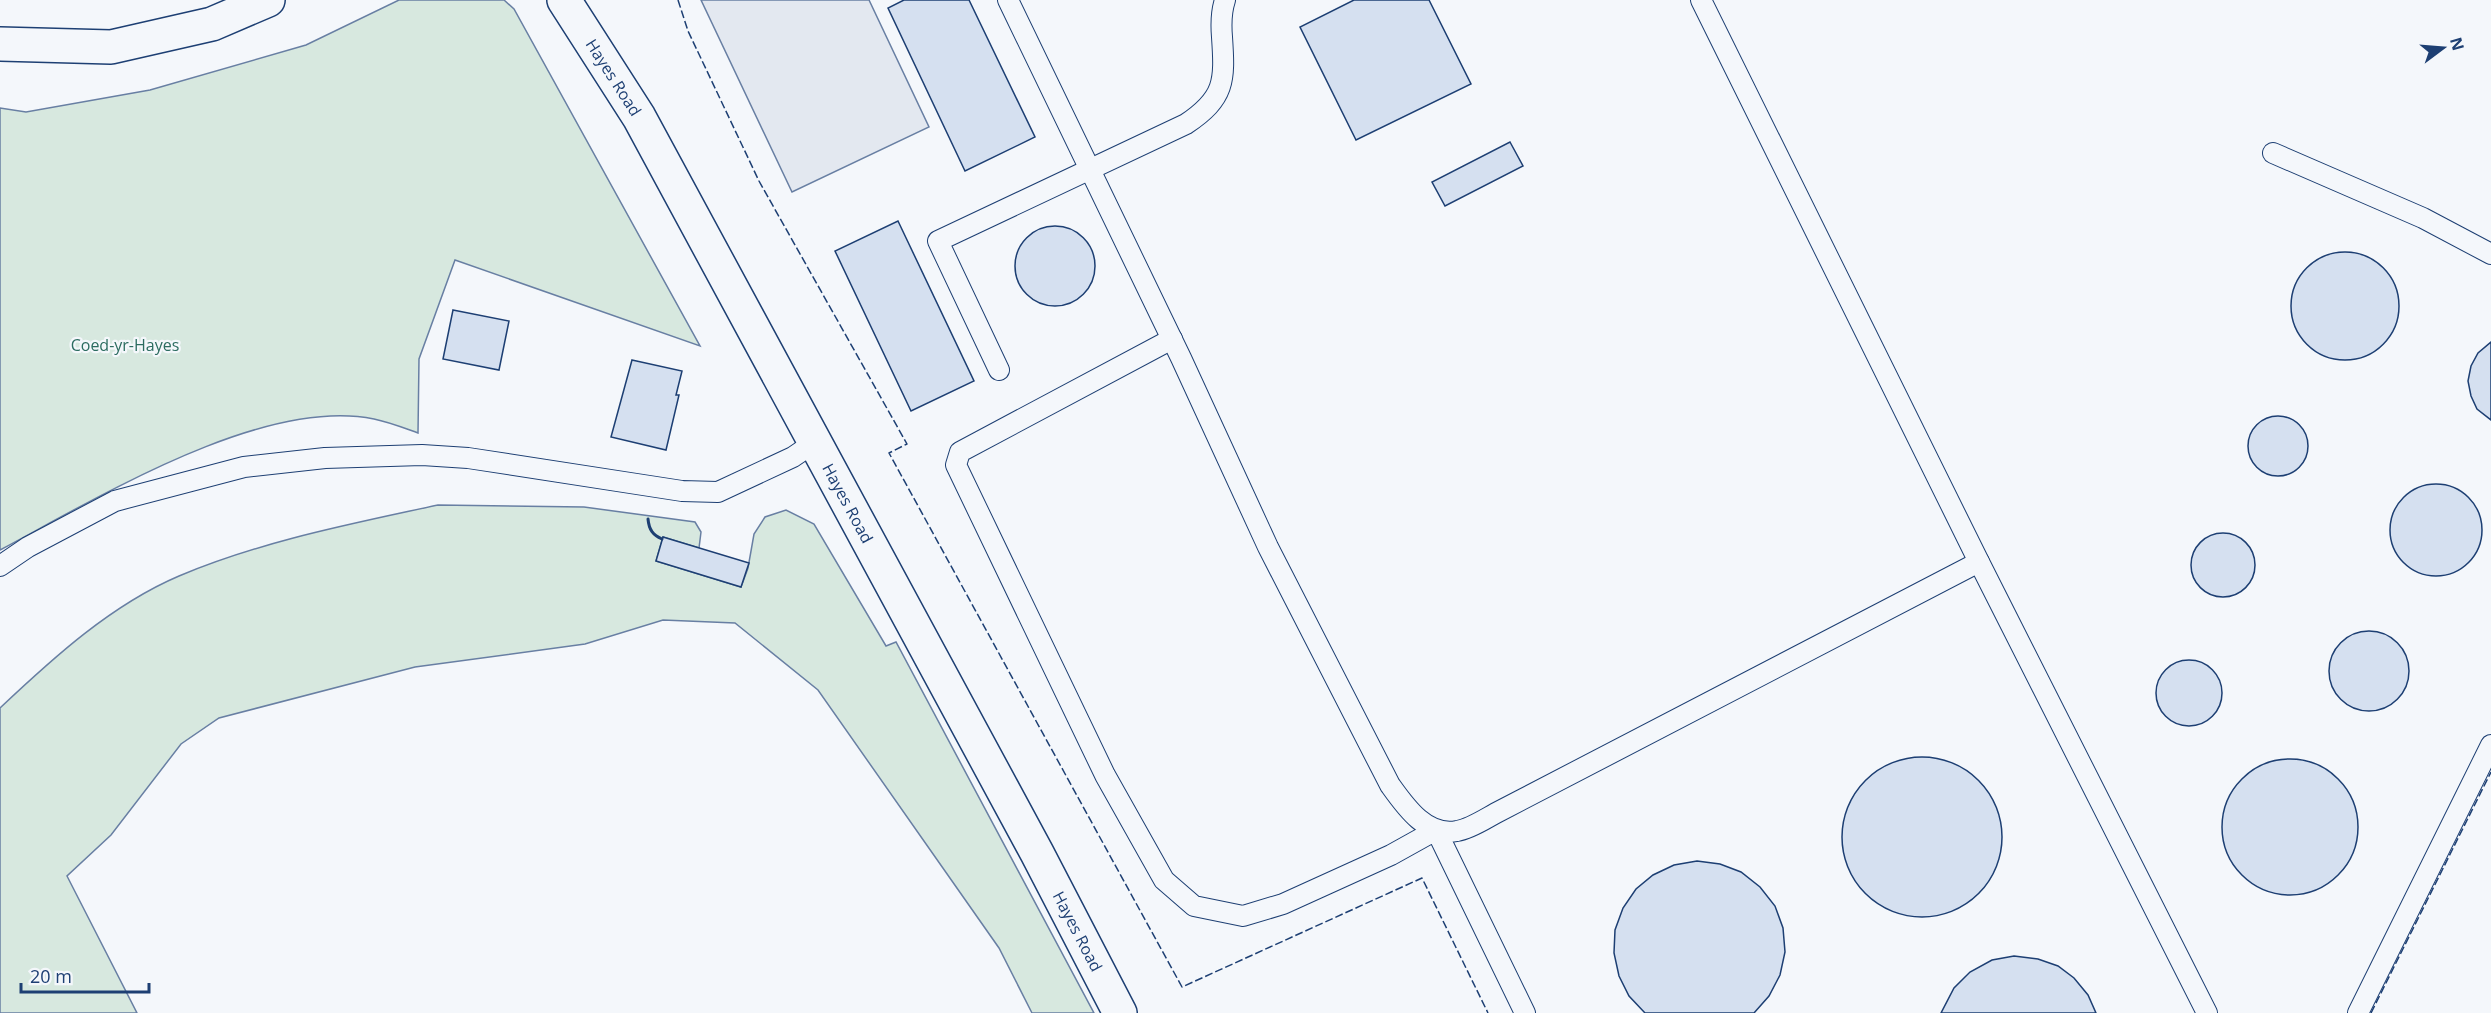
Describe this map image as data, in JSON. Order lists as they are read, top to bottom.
{
  "streets": {
    "street": ["Hayes Road"]
  },
  "parks": ["Coed-yr-Hayes"],
  "scale_bar": "20 m",
  "north": "right"
}
